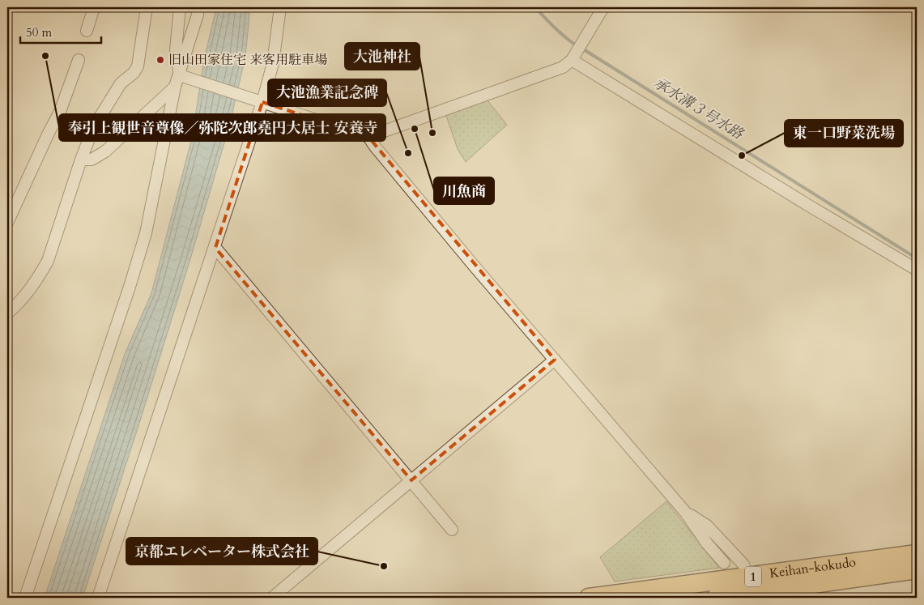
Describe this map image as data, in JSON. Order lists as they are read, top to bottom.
{
  "streets": {
    "highway": ["Keihan-kokudo", "1"]
  },
  "water": ["承水溝３号水路"],
  "places": [
    "奉引上観世音尊像／弥陀次郎堯円大居士 安養寺",
    "旧山田家住宅 来客用駐車場",
    "川魚商",
    "大池神社",
    "大池漁業記念碑",
    "東一口野菜洗場",
    "京都エレベーター株式会社"
  ],
  "scale_bar": "50 m"
}
